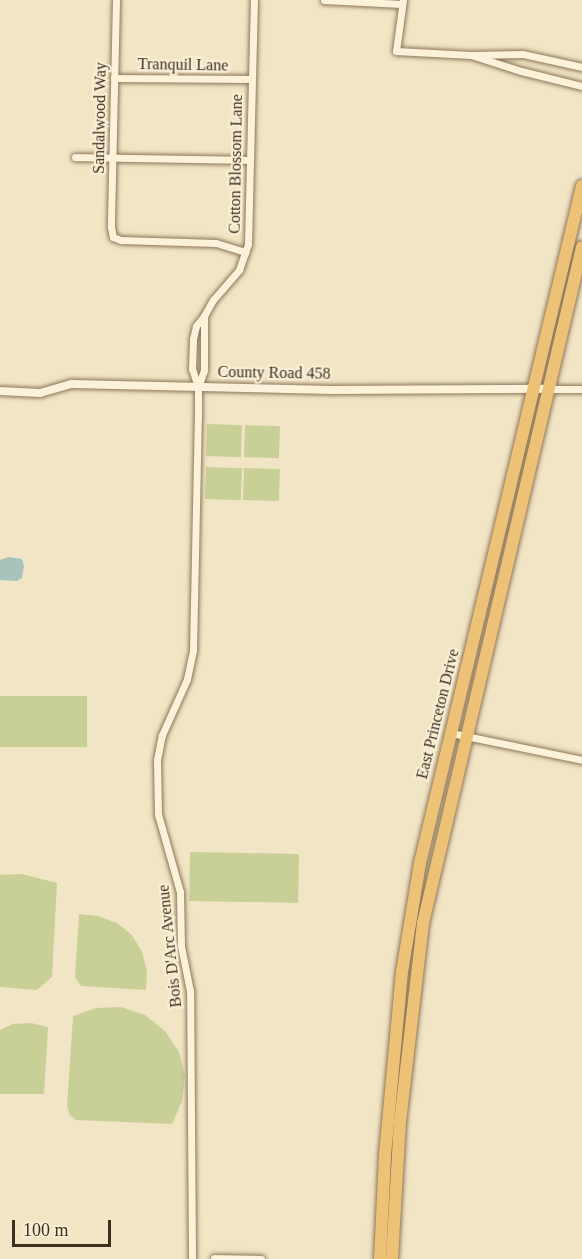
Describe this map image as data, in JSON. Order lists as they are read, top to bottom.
{
  "streets": {
    "highway": ["East Princeton Drive"],
    "street": [
      "Tranquil Lane",
      "Sandalwood Way",
      "Cotton Blossom Lane",
      "County Road 458",
      "Bois D'Arc Avenue"
    ]
  },
  "crossings": [
    ["Tranquil Lane", "Sandalwood Way"],
    ["Tranquil Lane", "Cotton Blossom Lane"],
    ["Sandalwood Way", "Cotton Blossom Lane"],
    ["Cotton Blossom Lane", "County Road 458"],
    ["Cotton Blossom Lane", "Bois D'Arc Avenue"],
    ["County Road 458", "East Princeton Drive"],
    ["County Road 458", "Bois D'Arc Avenue"]
  ],
  "scale_bar": "100 m"
}
